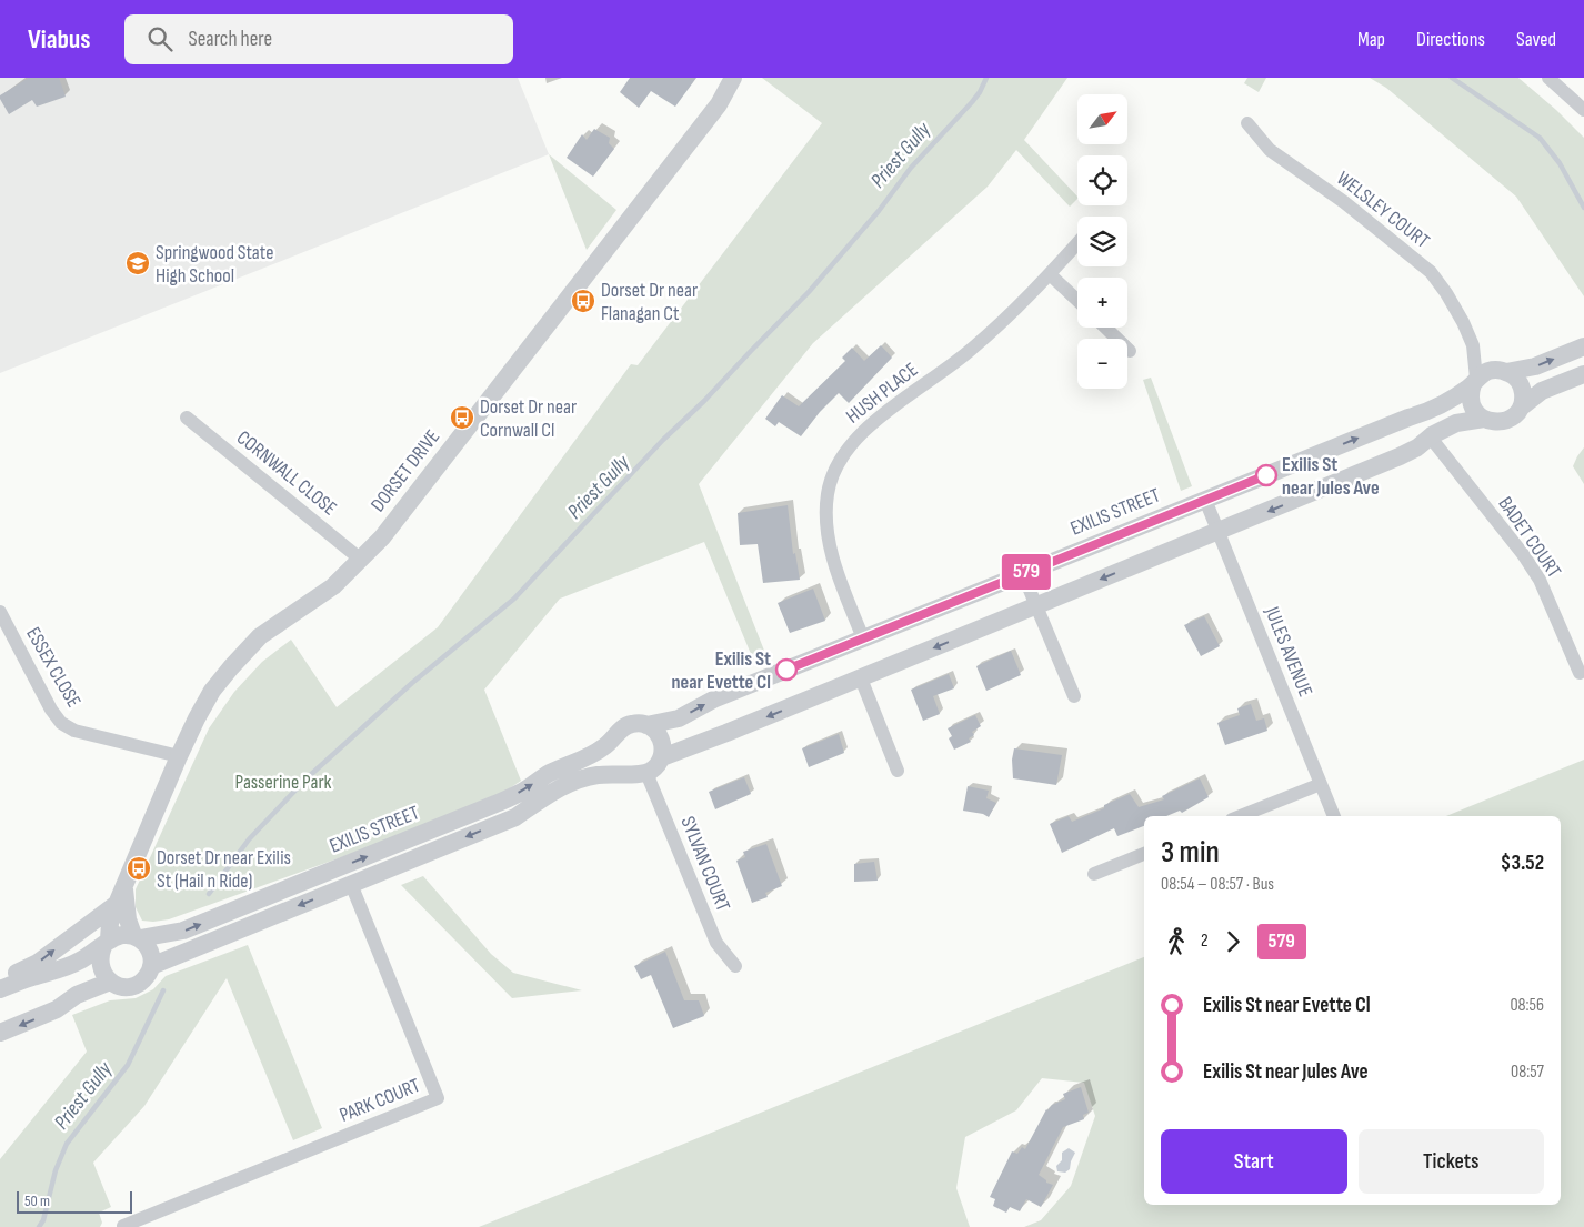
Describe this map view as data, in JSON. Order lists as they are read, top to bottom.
{
  "streets": {
    "street": [
      "WELSLEY COURT",
      "HUSH PLACE",
      "DORSET DRIVE",
      "CORNWALL CLOSE",
      "EXILIS STREET",
      "BADET COURT",
      "JULES AVENUE",
      "ESSEX CLOSE",
      "SYLVAN COURT",
      "PARK COURT"
    ]
  },
  "crossings": [
    ["WELSLEY COURT", "EXILIS STREET"],
    ["HUSH PLACE", "EXILIS STREET"],
    ["DORSET DRIVE", "CORNWALL CLOSE"],
    ["DORSET DRIVE", "EXILIS STREET"],
    ["DORSET DRIVE", "ESSEX CLOSE"],
    ["EXILIS STREET", "JULES AVENUE"],
    ["EXILIS STREET", "SYLVAN COURT"]
  ],
  "water": ["Priest Gully"],
  "parks": ["Passerine Park"],
  "places": {
    "school or university": ["Springwood State High School"],
    "bus stop": ["Dorset Dr near Flanagan Ct", "Dorset Dr near Cornwall Cl", "Dorset Dr near Exilis St (Hail n Ride)"],
    "other": ["Exilis St near Jules Ave", "Exilis St near Evette Cl"]
  },
  "lines": ["bus line 579"],
  "scale_bar": "50 m",
  "north": "top right",
  "page": {
    "header": "Viabus",
    "search": "Search here",
    "nav": ["Map", "Directions", "Saved"],
    "on_map": "579",
    "map_buttons": ["+", "−"],
    "heading": ["3 min", "08:54 – 08:57 · Bus", "$3.52"],
    "legs": ["2", "579"],
    "list": [
      {
        "name": "Exilis St near Evette Cl",
        "value": "08:56"
      },
      {
        "name": "Exilis St near Jules Ave",
        "value": "08:57"
      }
    ],
    "buttons": ["Start", "Tickets"],
    "scale": "50 m"
  }
}
